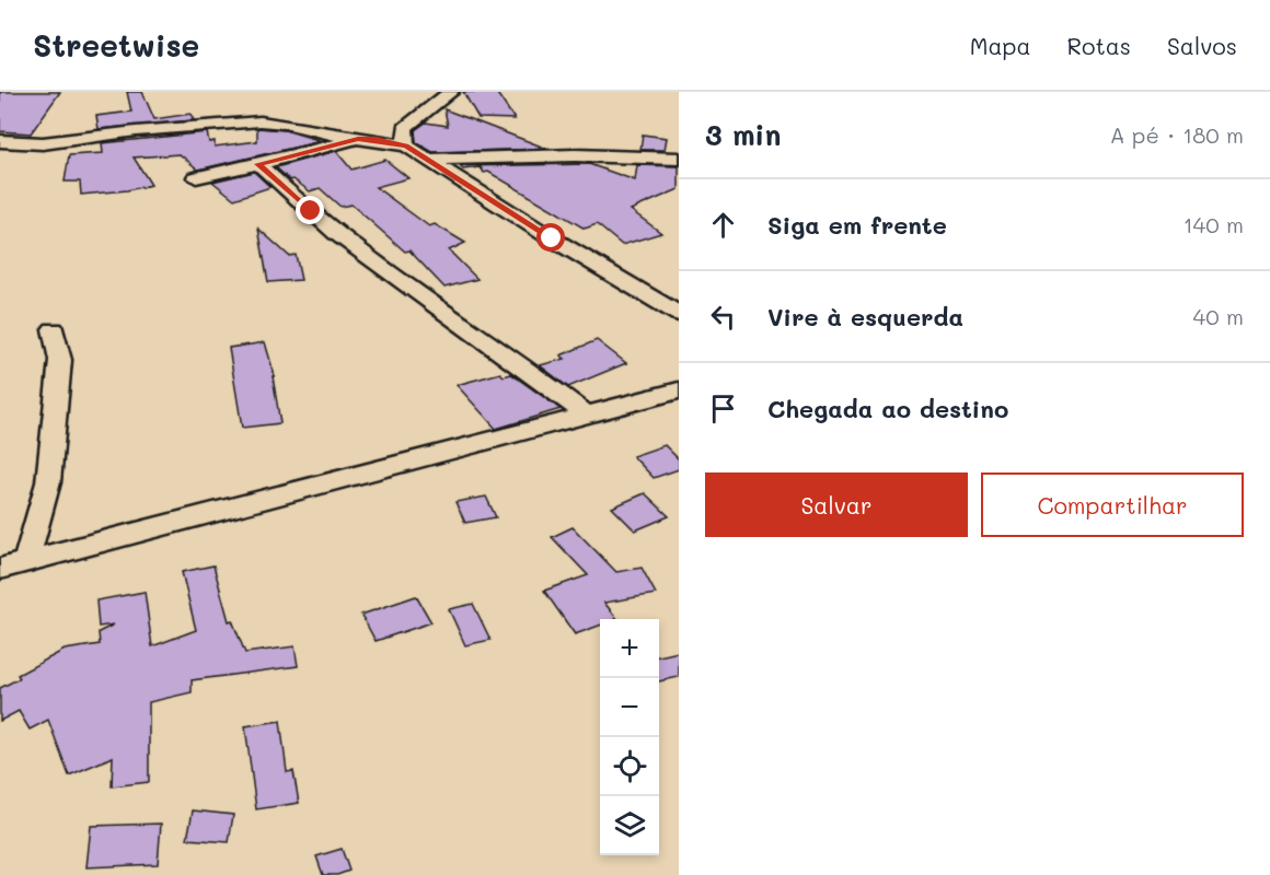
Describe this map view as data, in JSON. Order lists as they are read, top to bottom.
{
  "page": {
    "header": "Streetwise",
    "nav": ["Mapa", "Rotas", "Salvos"],
    "heading": ["3 min", "A pé · 180 m"],
    "list": [
      ["Siga em frente", "140 m"],
      ["Vire à esquerda", "40 m"],
      "Chegada ao destino"
    ],
    "buttons": ["Salvar", "Compartilhar"],
    "map_buttons": ["+", "−"]
  }
}
